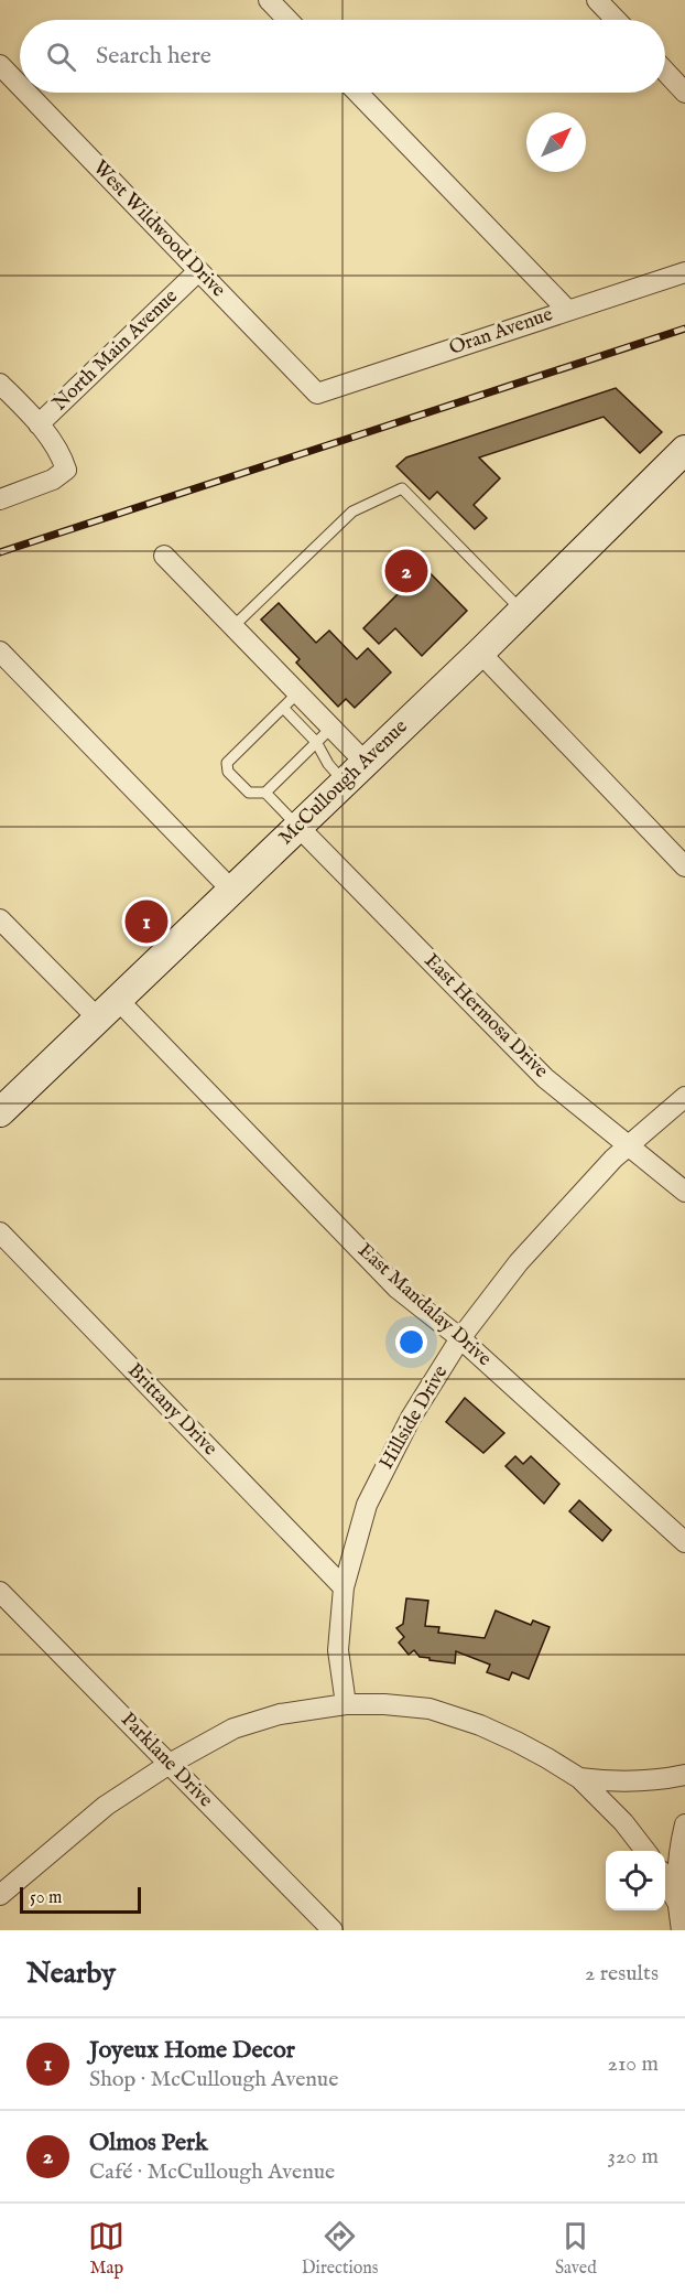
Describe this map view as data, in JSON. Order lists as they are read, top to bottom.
{
  "streets": {
    "main road": ["McCullough Avenue"],
    "street": [
      "West Wildwood Drive",
      "Oran Avenue",
      "North Main Avenue",
      "East Hermosa Drive",
      "East Mandalay Drive",
      "Brittany Drive",
      "Hillside Drive",
      "Parklane Drive"
    ]
  },
  "crossings": [
    ["West Wildwood Drive", "Oran Avenue"],
    ["West Wildwood Drive", "North Main Avenue"],
    ["McCullough Avenue", "East Hermosa Drive"],
    ["McCullough Avenue", "East Mandalay Drive"],
    ["East Hermosa Drive", "Hillside Drive"],
    ["East Mandalay Drive", "Hillside Drive"],
    ["Brittany Drive", "Hillside Drive"]
  ],
  "scale_bar": "50 m",
  "north": "top right",
  "page": {
    "search": "Search here",
    "pins": ["2", "1"],
    "scale": "50 m",
    "heading": ["Nearby", "2 results"],
    "list": [
      {
        "mark": "1",
        "name": "Joyeux Home Decor",
        "note": "Shop · McCullough Avenue",
        "value": "210 m"
      },
      {
        "mark": "2",
        "name": "Olmos Perk",
        "note": "Café · McCullough Avenue",
        "value": "320 m"
      }
    ],
    "nav": ["Map", "Directions", "Saved"]
  }
}
